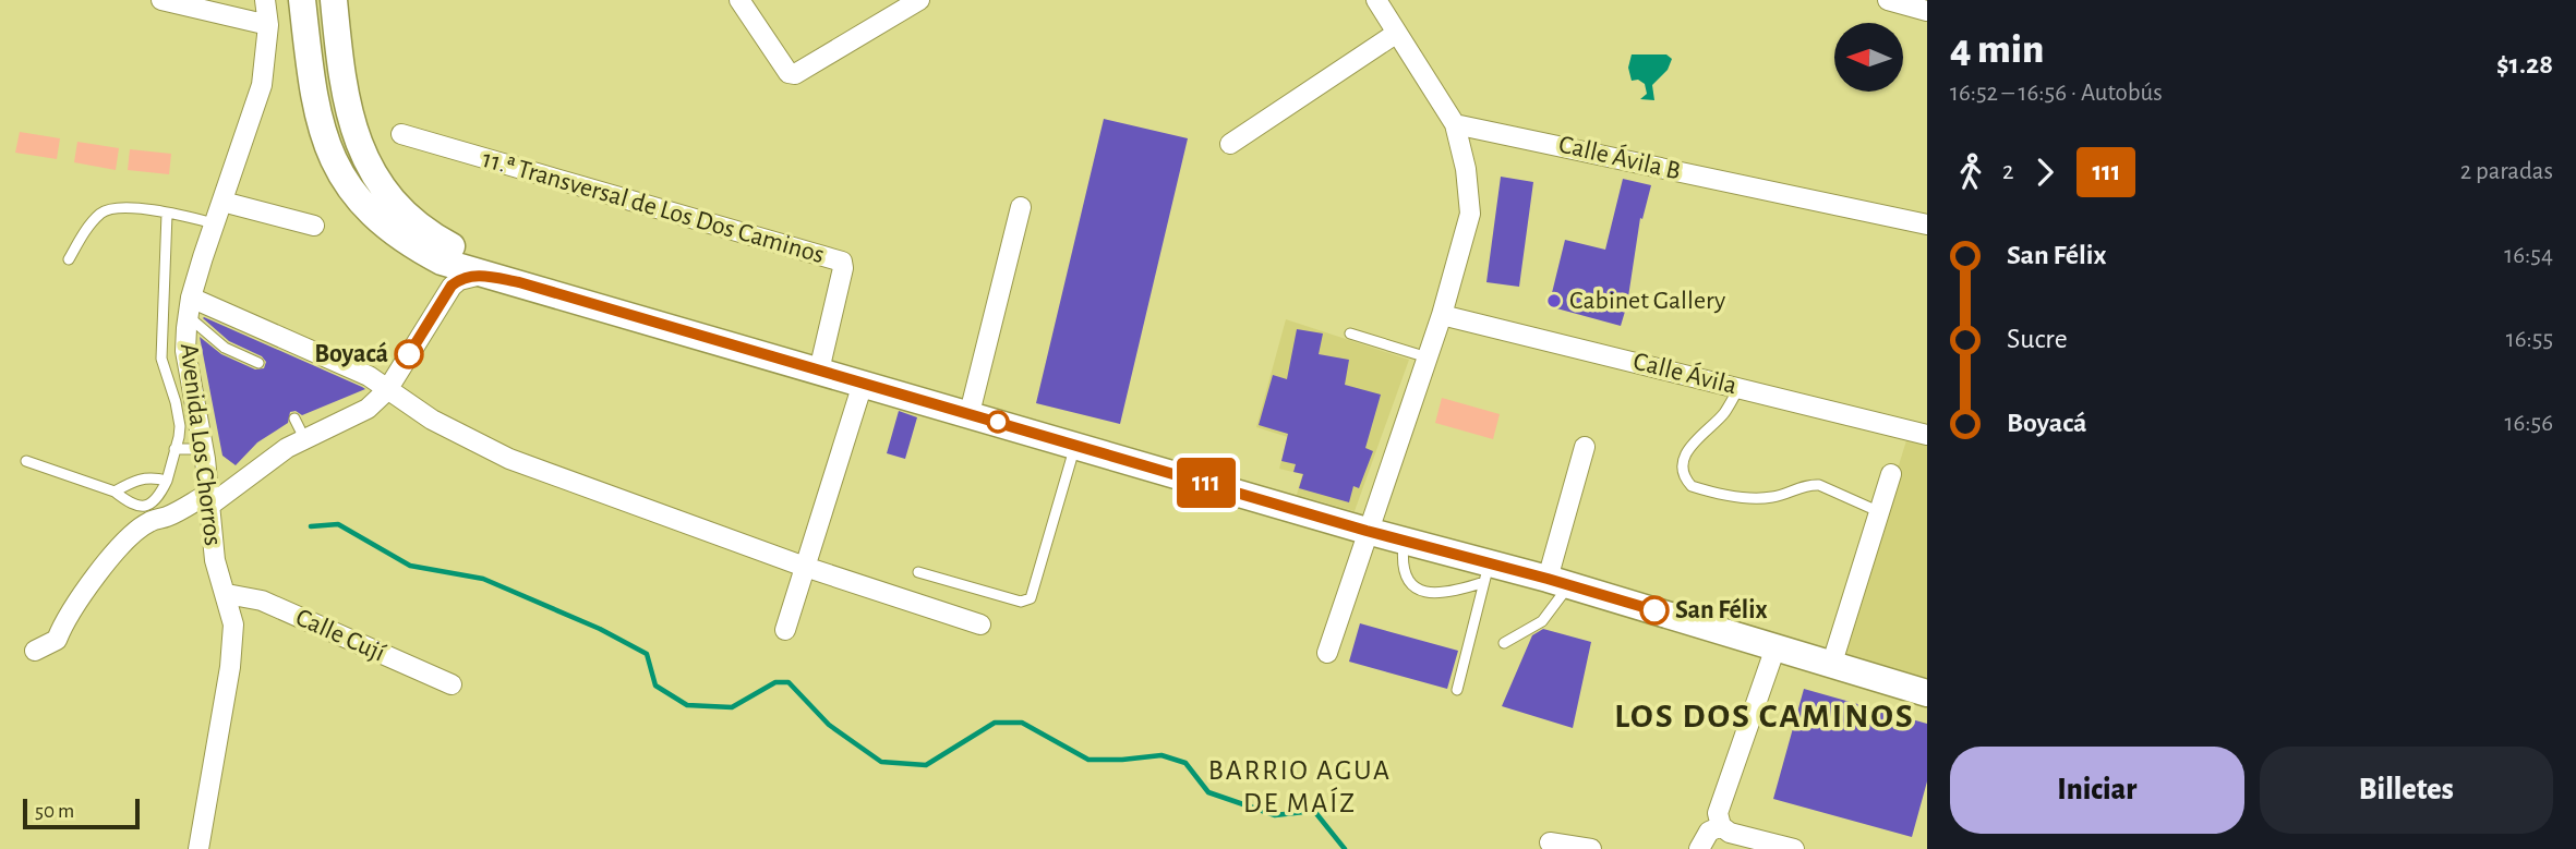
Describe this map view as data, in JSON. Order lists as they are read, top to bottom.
{
  "streets": {
    "street": [
      "Calle Ávila B",
      "11.ª Transversal de Los Dos Caminos",
      "Calle Ávila",
      "Avenida Los Chorros",
      "Calle Cují"
    ]
  },
  "crossings": [
    ["Avenida Los Chorros", "Calle Cují"]
  ],
  "districts": ["LOS DOS CAMINOS", "BARRIO AGUA DE MAÍZ"],
  "places": ["Cabinet Gallery", "Boyacá", "San Félix"],
  "lines": ["bus line 111"],
  "scale_bar": "50 m",
  "north": "left",
  "page": {
    "on_map": "111",
    "heading": ["4 min", "16:52 – 16:56 · Autobús", "$1.28"],
    "legs": ["2", "111", "2 paradas"],
    "list": [
      {
        "name": "San Félix",
        "value": "16:54"
      },
      {
        "name": "Sucre",
        "value": "16:55"
      },
      {
        "name": "Boyacá",
        "value": "16:56"
      }
    ],
    "buttons": ["Iniciar", "Billetes"],
    "scale": "50 m"
  }
}
